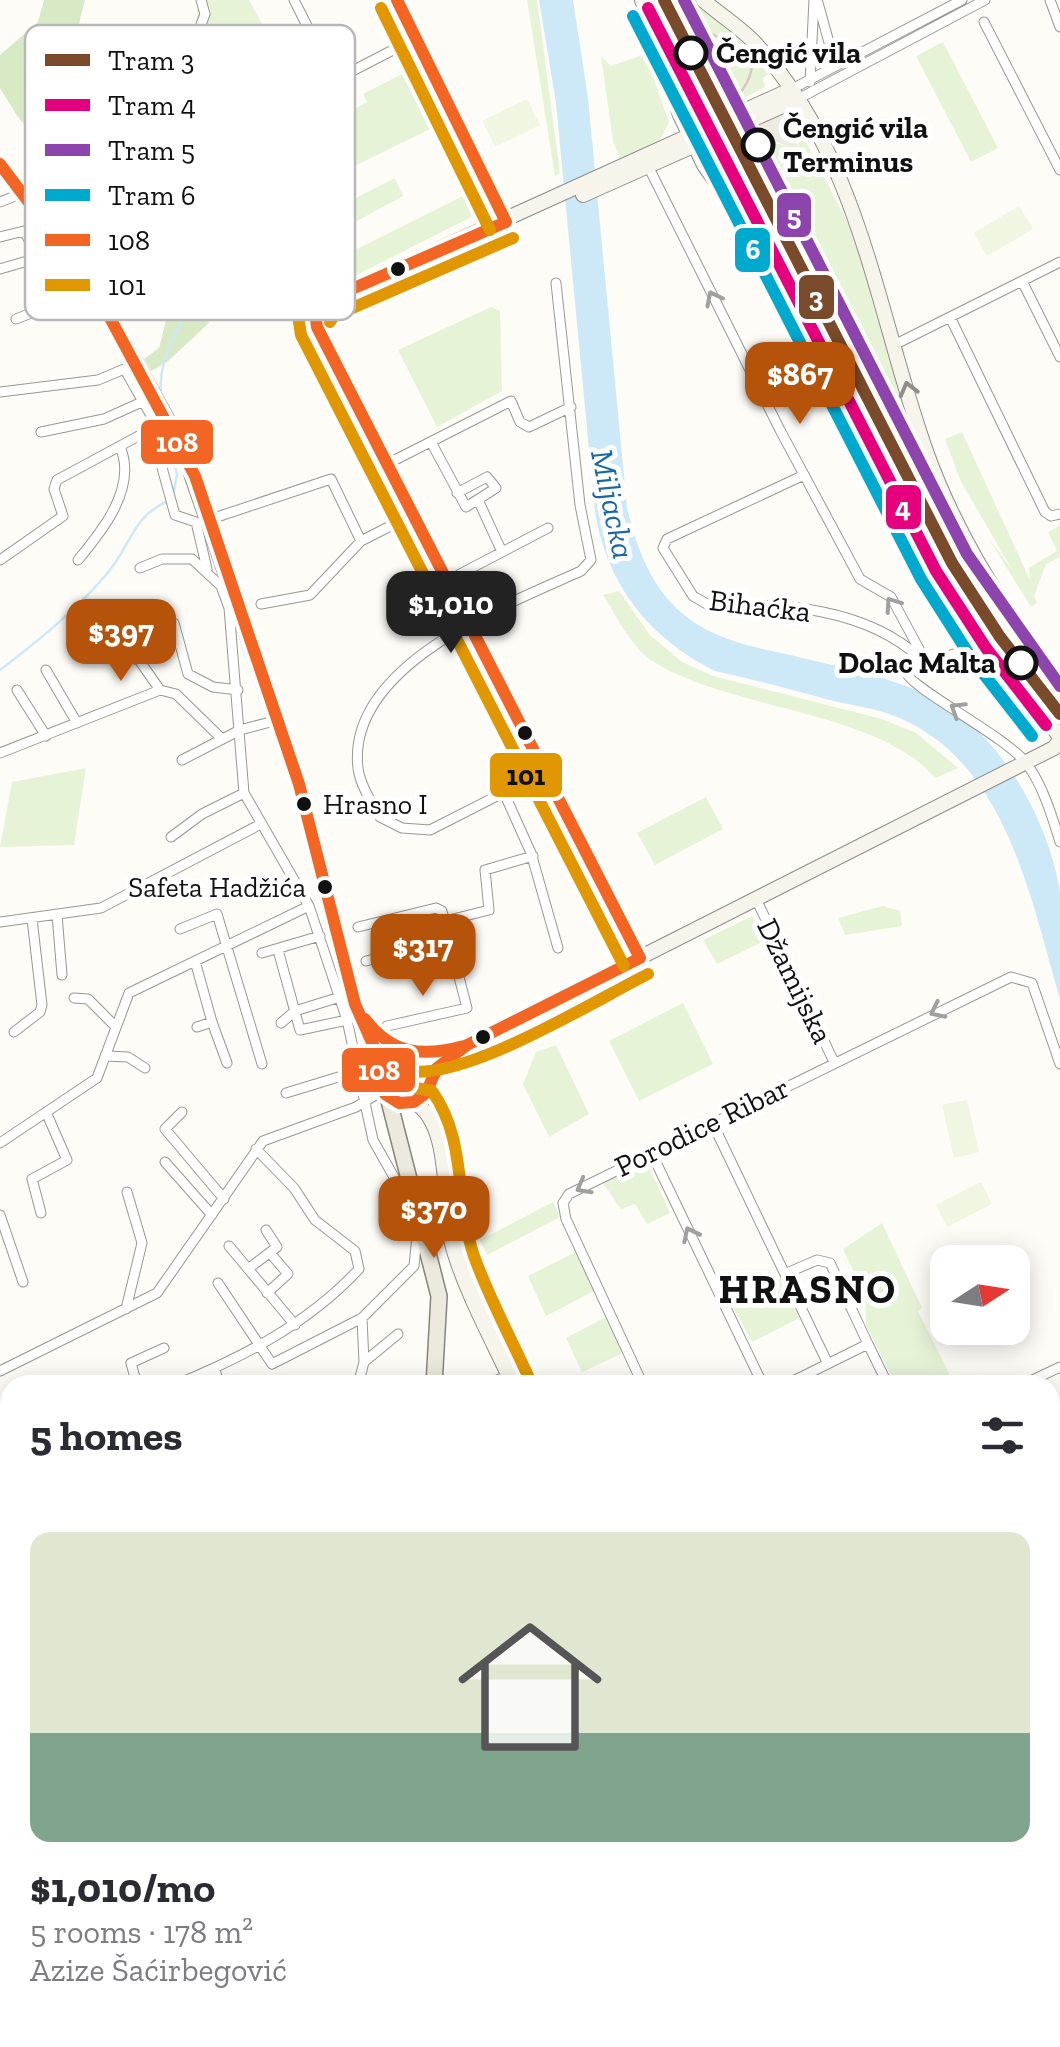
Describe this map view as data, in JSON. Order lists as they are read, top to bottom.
{
  "streets": {
    "street": ["Bihaćka", "Džamijska", "Porodice Ribar"]
  },
  "crossings": [
    ["Džamijska", "Porodice Ribar"]
  ],
  "districts": ["HRASNO"],
  "water": ["Miljacka"],
  "places": [
    "Čengić vila",
    "Čengić vila Terminus",
    "Dolac Malta",
    "Hrasno I",
    "Safeta Hadžića"
  ],
  "lines": [
    "tram line 3",
    "tram line 5",
    "transit line 108",
    "tram line 4",
    "transit line 101",
    "tram line 6"
  ],
  "legend": [
    "Tram 3",
    "Tram 4",
    "Tram 5",
    "Tram 6",
    "108",
    "101"
  ],
  "north": "right",
  "page": {
    "price": [
      "$867",
      "$1,010",
      "$397",
      "$317",
      "$370"
    ],
    "heading": "5 homes",
    "list": [
      {
        "name": "$1,010/mo",
        "note": "5 rooms · 178 m² · Azize Šaćirbegović"
      }
    ]
  }
}
